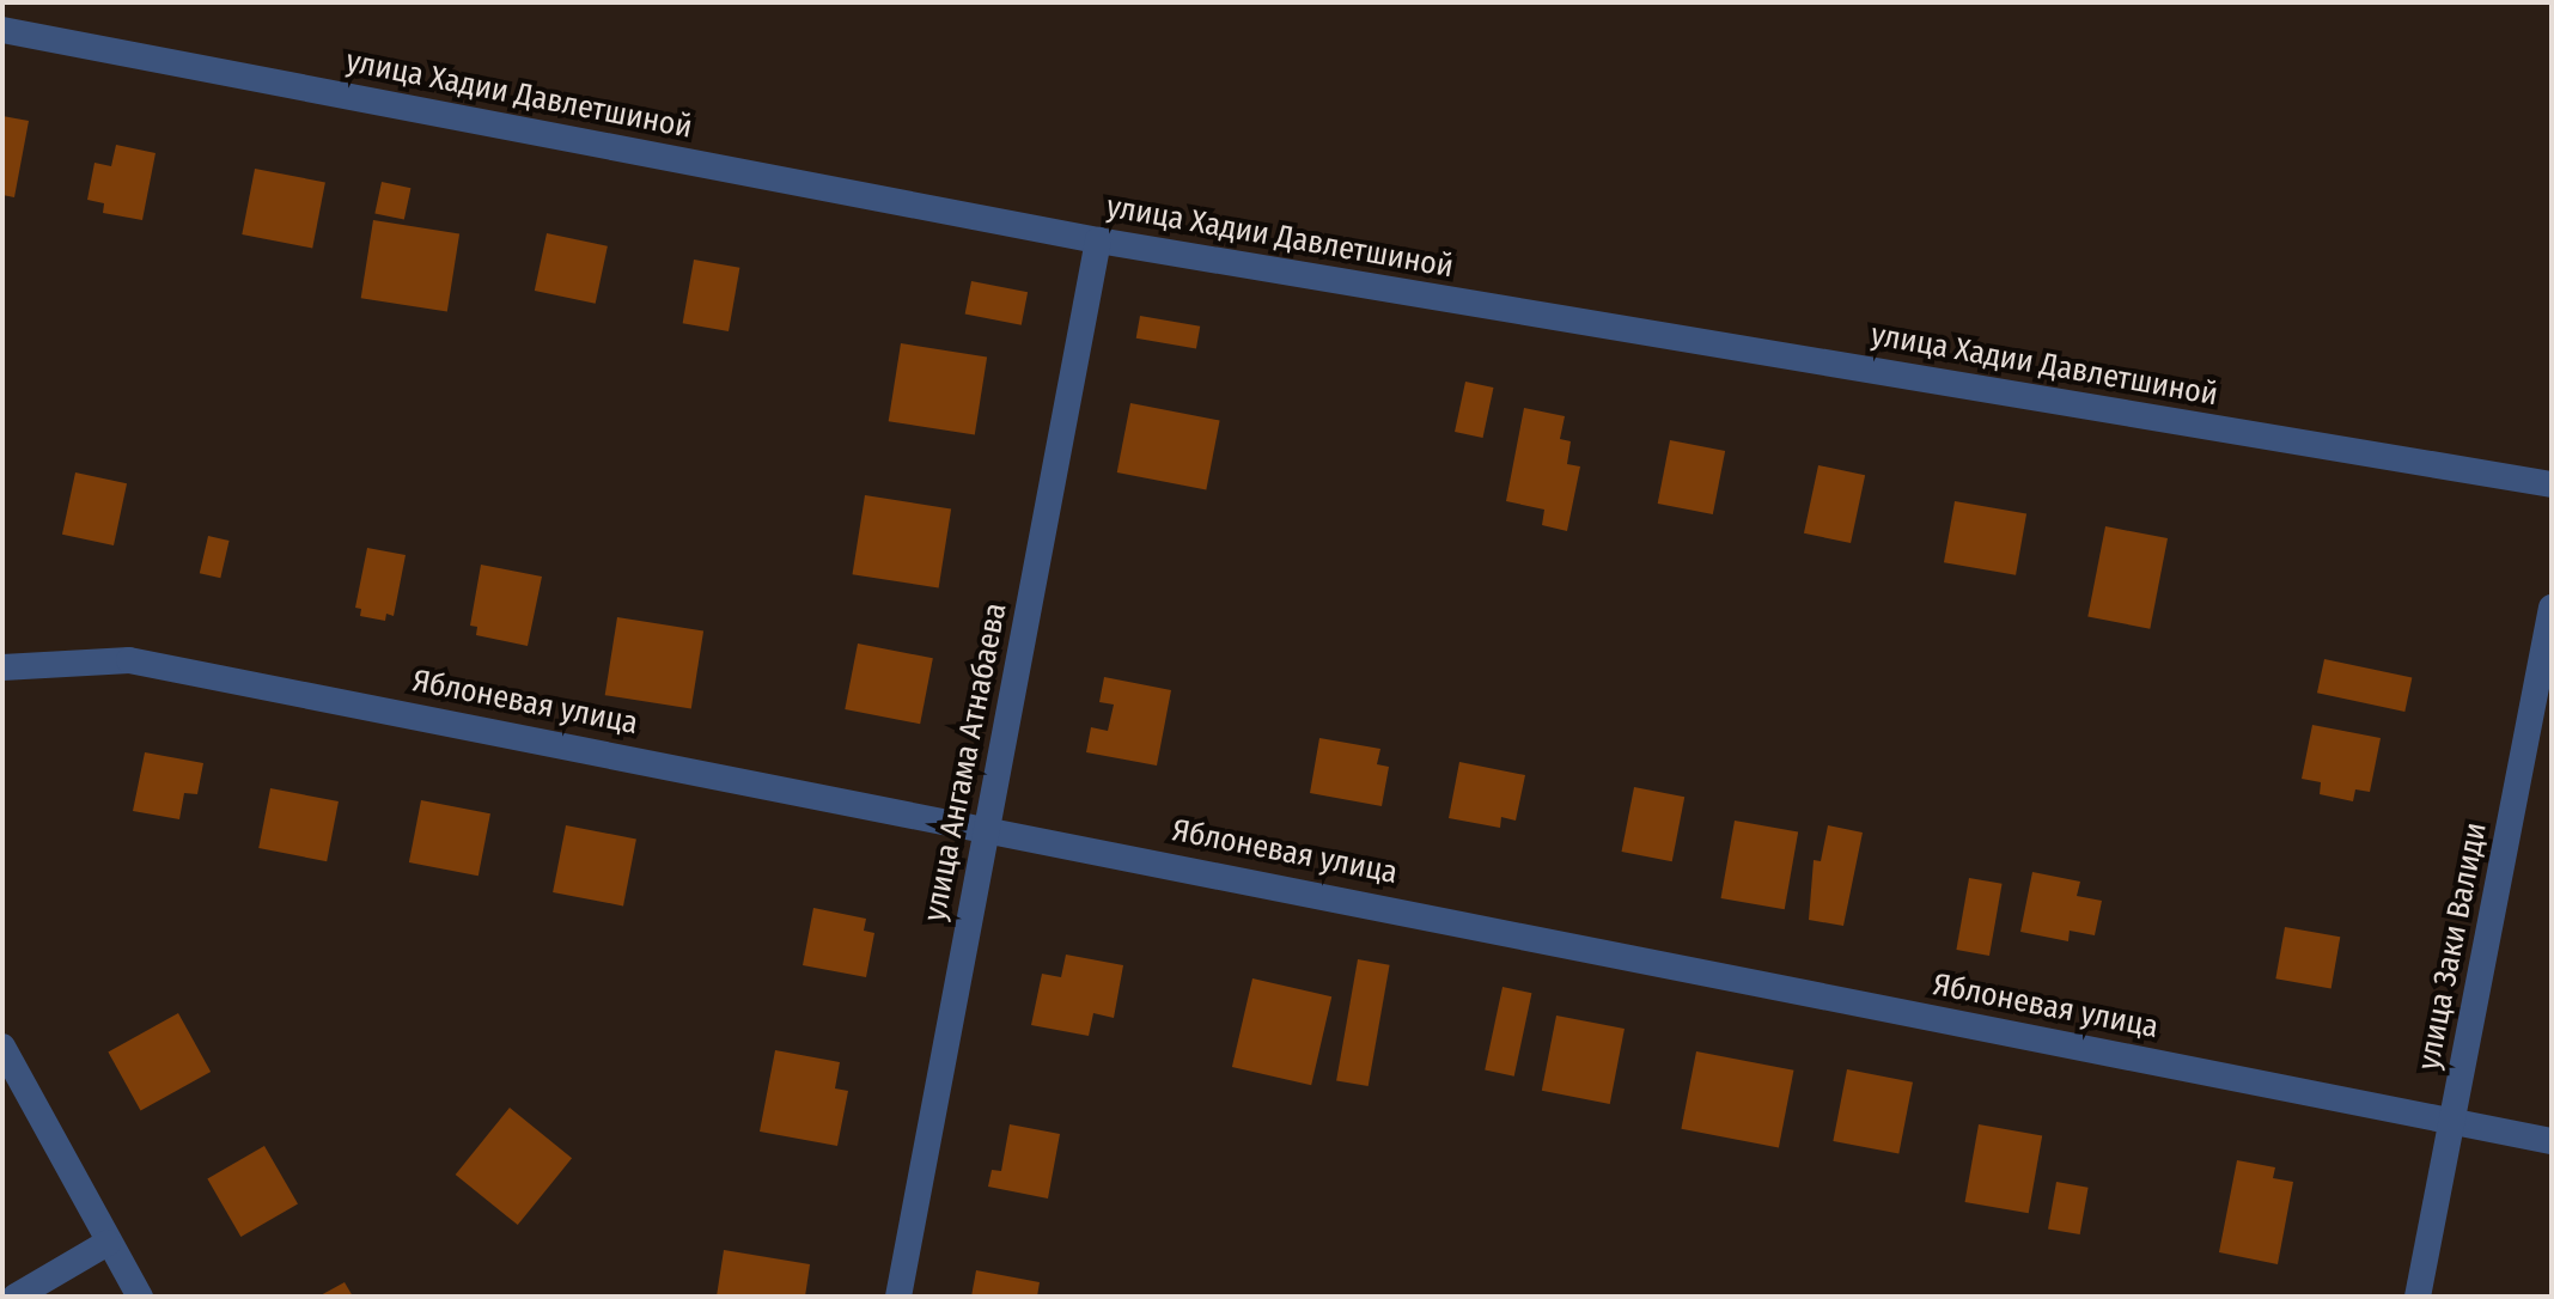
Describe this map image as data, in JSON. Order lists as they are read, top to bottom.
{
  "streets": {
    "street": [
      "улица Хадии Давлетшиной",
      "Яблоневая улица",
      "улица Ангама Атнабаева",
      "улица Заки Валиди"
    ]
  },
  "crossings": [
    ["улица Хадии Давлетшиной", "улица Ангама Атнабаева"],
    ["Яблоневая улица", "улица Ангама Атнабаева"],
    ["Яблоневая улица", "улица Заки Валиди"]
  ]
}
